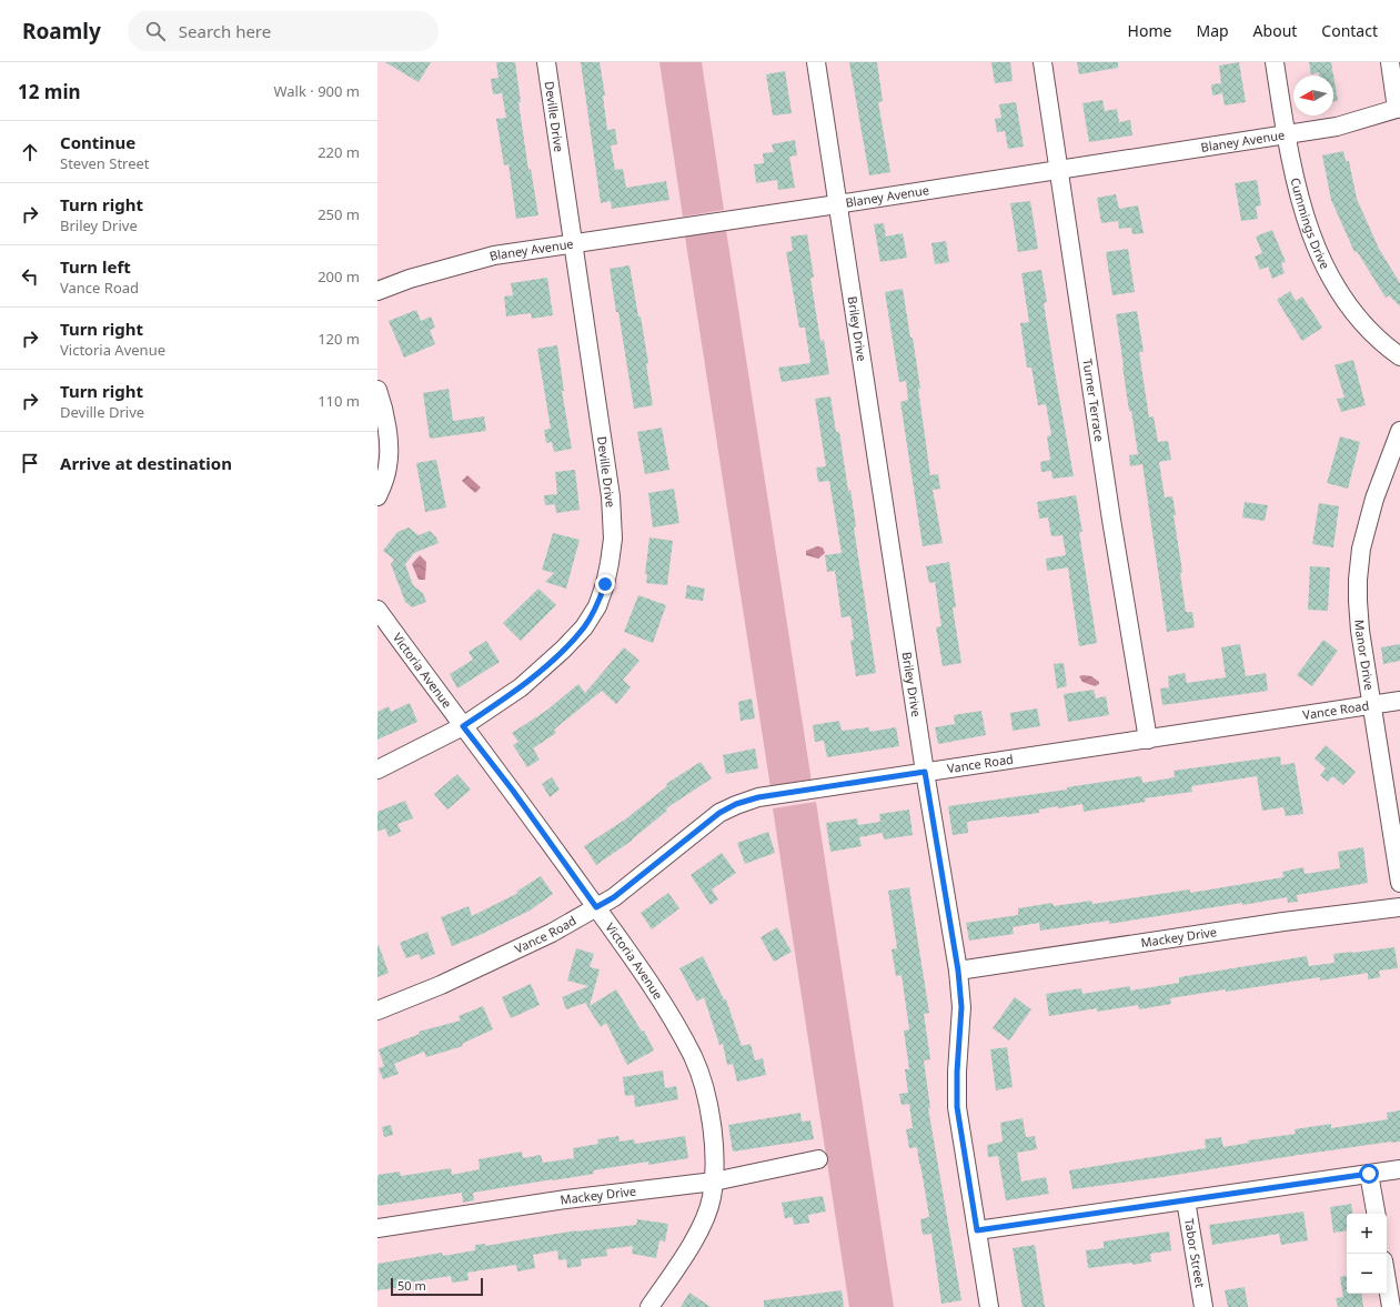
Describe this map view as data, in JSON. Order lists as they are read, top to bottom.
{
  "streets": {
    "street": [
      "Deville Drive",
      "Blaney Avenue",
      "Cummings Drive",
      "Briley Drive",
      "Turner Terrace",
      "Manor Drive",
      "Victoria Avenue",
      "Vance Road",
      "Mackey Drive",
      "Tabor Street"
    ]
  },
  "crossings": [
    ["Deville Drive", "Blaney Avenue"],
    ["Deville Drive", "Victoria Avenue"],
    ["Blaney Avenue", "Cummings Drive"],
    ["Blaney Avenue", "Briley Drive"],
    ["Blaney Avenue", "Turner Terrace"],
    ["Briley Drive", "Vance Road"],
    ["Briley Drive", "Mackey Drive"],
    ["Turner Terrace", "Vance Road"],
    ["Manor Drive", "Vance Road"],
    ["Victoria Avenue", "Vance Road"],
    ["Victoria Avenue", "Mackey Drive"]
  ],
  "scale_bar": "50 m",
  "north": "left",
  "page": {
    "header": "Roamly",
    "search": "Search here",
    "nav": [
      "Home",
      "Map",
      "About",
      "Contact"
    ],
    "heading": ["12 min", "Walk · 900 m"],
    "list": [
      ["Continue", "Steven Street", "220 m"],
      ["Turn right", "Briley Drive", "250 m"],
      ["Turn left", "Vance Road", "200 m"],
      ["Turn right", "Victoria Avenue", "120 m"],
      ["Turn right", "Deville Drive", "110 m"],
      "Arrive at destination"
    ],
    "map_buttons": ["+", "−"],
    "scale": "50 m"
  }
}
